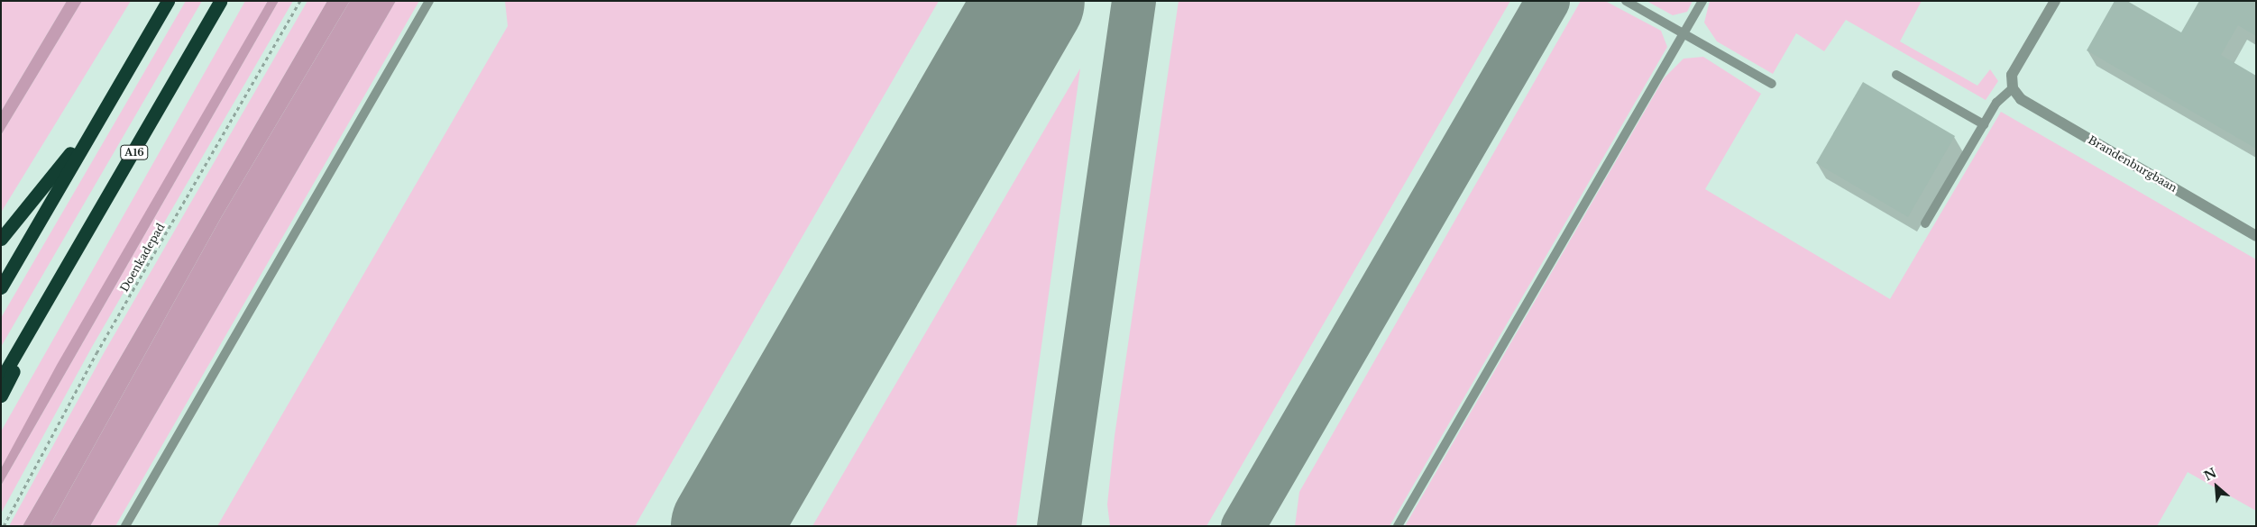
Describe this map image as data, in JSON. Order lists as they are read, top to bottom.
{
  "streets": {
    "highway": ["A16"],
    "street": ["Brandenburgbaan"],
    "path": ["Doenkadepad"]
  },
  "north": "top left"
}
